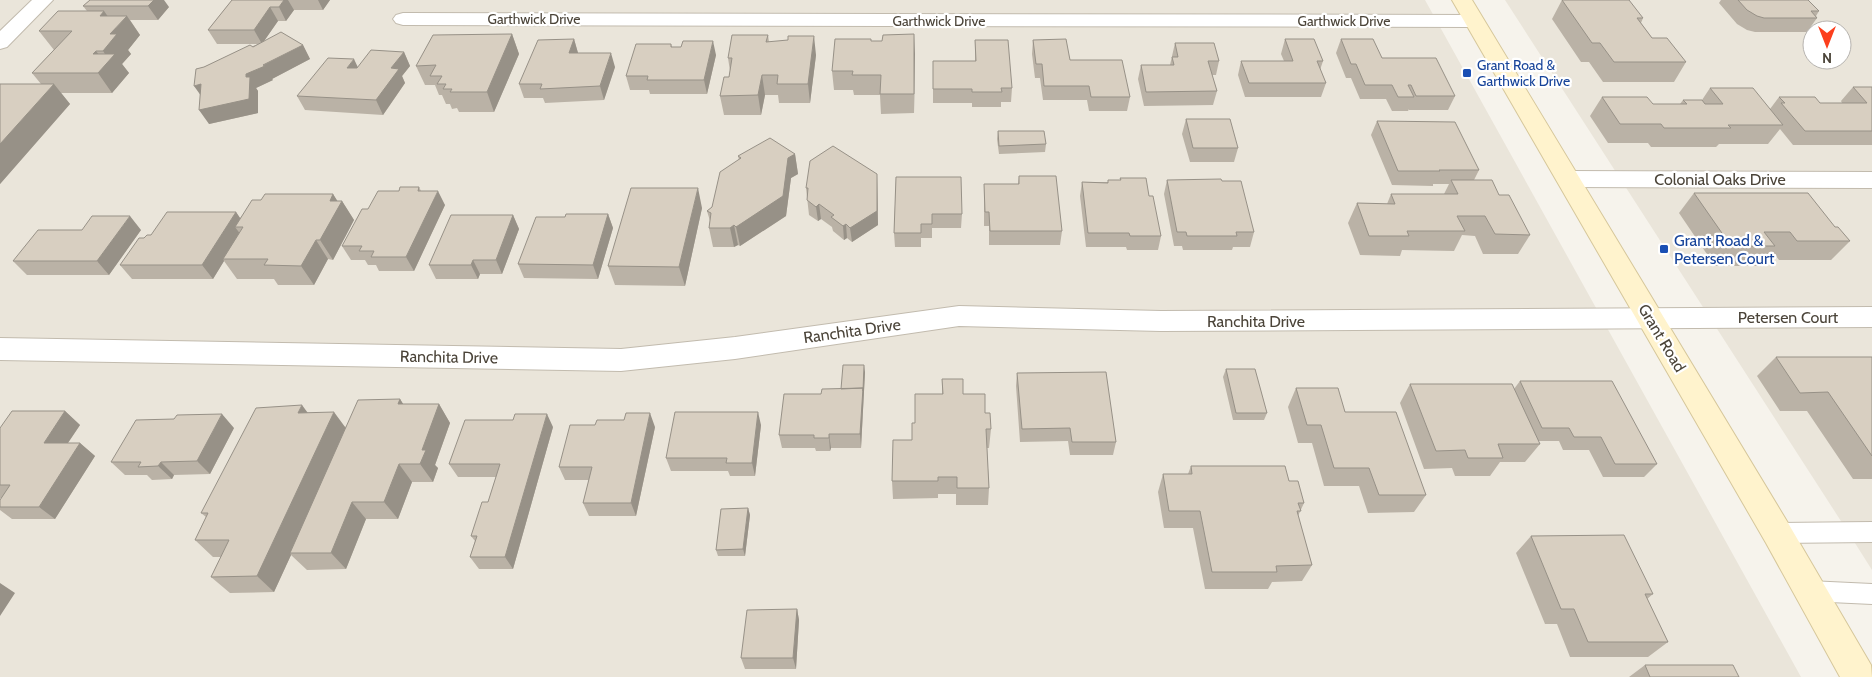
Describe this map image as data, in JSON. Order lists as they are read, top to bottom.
{
  "streets": {
    "main road": ["Grant Road"],
    "street": [
      "Garthwick Drive",
      "Colonial Oaks Drive",
      "Petersen Court",
      "Ranchita Drive"
    ]
  },
  "crossings": [
    ["Garthwick Drive", "Grant Road"],
    ["Colonial Oaks Drive", "Grant Road"],
    ["Petersen Court", "Ranchita Drive"],
    ["Ranchita Drive", "Grant Road"]
  ],
  "places": {
    "transit": ["Grant Road & Garthwick Drive", "Grant Road & Petersen Court"]
  },
  "north": "bottom"
}
